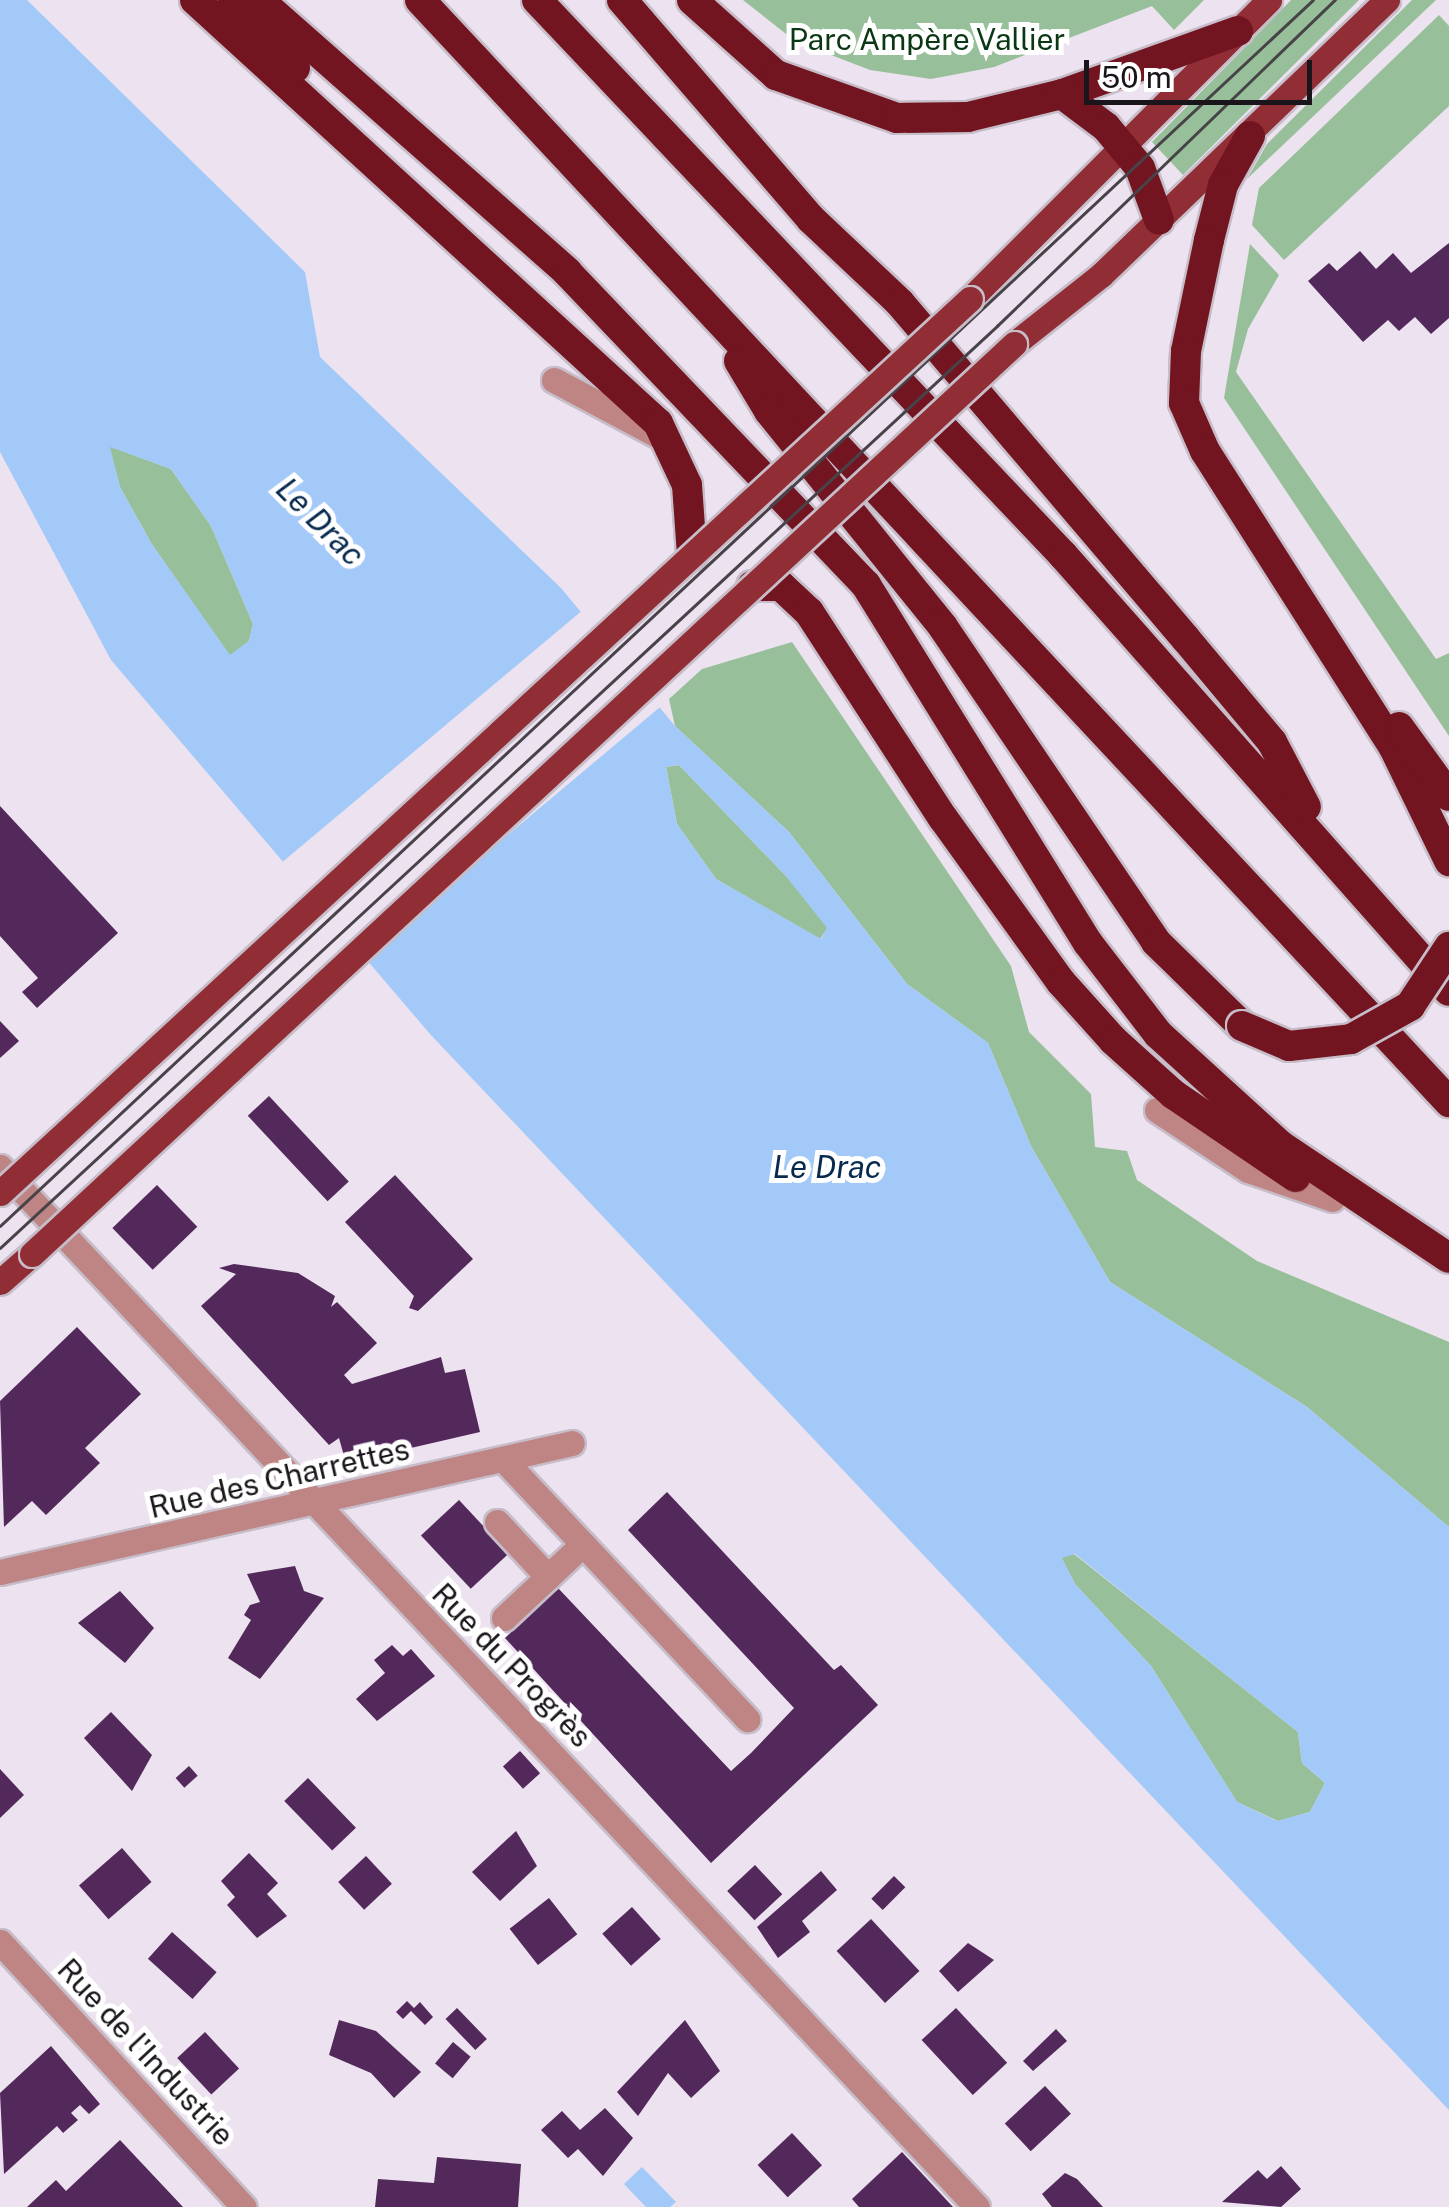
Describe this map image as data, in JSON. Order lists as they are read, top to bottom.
{
  "streets": {
    "street": ["Rue des Charrettes", "Rue du Progrès", "Rue de l'Industrie"]
  },
  "crossings": [
    ["Rue des Charrettes", "Rue du Progrès"]
  ],
  "water": ["Le Drac"],
  "parks": ["Parc Ampère Vallier"],
  "scale_bar": "50 m"
}
